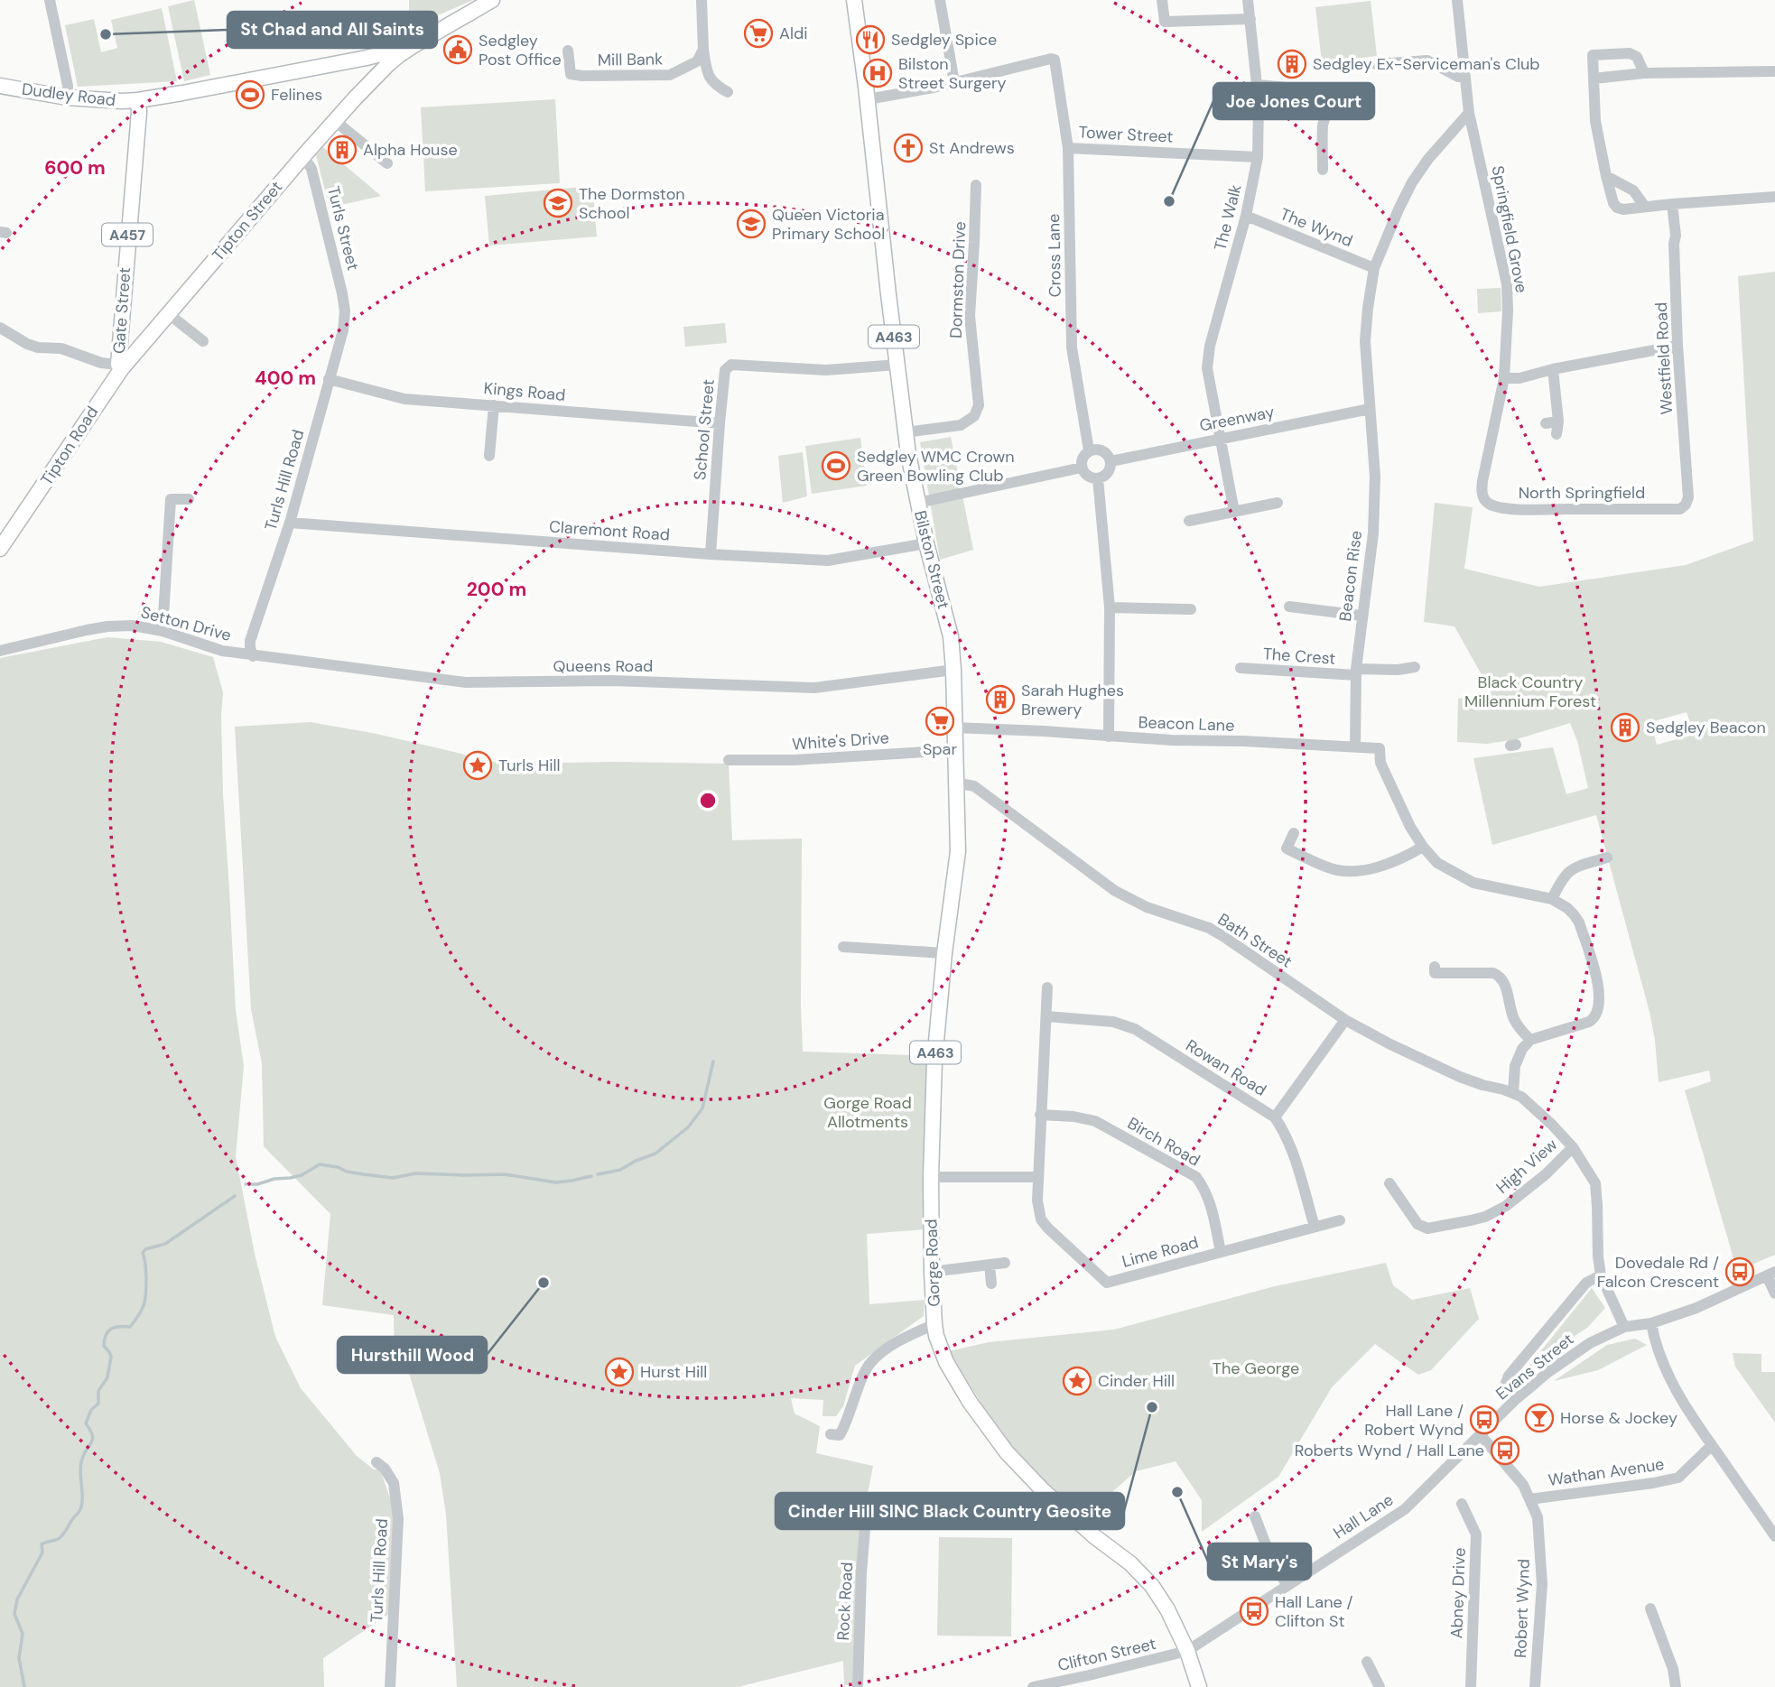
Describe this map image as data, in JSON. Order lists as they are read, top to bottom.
{
  "streets": {
    "main road": [
      "Dudley Road",
      "Tipton Street",
      "A457",
      "Gate Street",
      "A463",
      "Tipton Road",
      "Bilston Street",
      "Gorge Road"
    ],
    "street": [
      "Mill Bank",
      "Tower Street",
      "The Walk",
      "The Wynd",
      "Turls Street",
      "Springfield Grove",
      "Cross Lane",
      "Dormston Drive",
      "Westfield Road",
      "Kings Road",
      "Greenway",
      "School Street",
      "Turls Hill Road",
      "North Springfield",
      "Claremont Road",
      "Beacon Rise",
      "Setton Drive",
      "The Crest",
      "Queens Road",
      "Beacon Lane",
      "White's Drive",
      "Bath Street",
      "Rowan Road",
      "Birch Road",
      "High View",
      "Lime Road",
      "Evans Street",
      "Wathan Avenue",
      "Hall Lane",
      "Abney Drive",
      "Rock Road",
      "Robert Wynd",
      "Clifton Street"
    ]
  },
  "crossings": [
    ["Dudley Road", "Tipton Street"],
    ["Dudley Road", "Gate Street"],
    ["Tower Street", "The Walk"],
    ["Tower Street", "Cross Lane"],
    ["The Walk", "The Wynd"],
    ["The Walk", "Greenway"],
    ["Tipton Street", "Turls Street"],
    ["Tipton Street", "Tipton Road"],
    ["The Wynd", "Beacon Rise"],
    ["Turls Street", "Turls Hill Road"],
    ["Springfield Grove", "North Springfield"],
    ["Springfield Grove", "Beacon Rise"],
    ["Cross Lane", "Greenway"],
    ["Dormston Drive", "Bilston Street"],
    ["Gate Street", "Tipton Road"],
    ["A463", "Gorge Road"],
    ["A463", "Hall Lane"],
    ["A463", "Clifton Street"],
    ["Westfield Road", "North Springfield"],
    ["Kings Road", "School Street"],
    ["Kings Road", "Turls Hill Road"],
    ["Greenway", "Beacon Rise"],
    ["School Street", "Claremont Road"],
    ["School Street", "Bilston Street"],
    ["Turls Hill Road", "Claremont Road"],
    ["Turls Hill Road", "Setton Drive"],
    ["Turls Hill Road", "Queens Road"],
    ["Claremont Road", "Bilston Street"],
    ["Bilston Street", "Queens Road"],
    ["Bilston Street", "Beacon Lane"],
    ["Bilston Street", "White's Drive"],
    ["Bilston Street", "Bath Street"],
    ["Bilston Street", "Gorge Road"],
    ["Beacon Rise", "The Crest"],
    ["Beacon Rise", "Beacon Lane"],
    ["Setton Drive", "Queens Road"],
    ["Bath Street", "Rowan Road"],
    ["Bath Street", "Gorge Road"],
    ["Birch Road", "Lime Road"],
    ["Gorge Road", "Hall Lane"],
    ["Gorge Road", "Clifton Street"],
    ["Evans Street", "Hall Lane"],
    ["Evans Street", "Robert Wynd"],
    ["Wathan Avenue", "Robert Wynd"],
    ["Hall Lane", "Robert Wynd"],
    ["Hall Lane", "Clifton Street"]
  ],
  "parks": ["Black Country Millennium Forest", "Gorge Road Allotments", "The George"],
  "places": {
    "supermarket": ["Aldi", "Spar"],
    "other": [
      "St Chad and All Saints",
      "Joe Jones Court",
      "Hursthill Wood",
      "Cinder Hill SINC Black Country Geosite",
      "St Mary's"
    ],
    "restaurant": ["Sedgley Spice"],
    "public building": ["Sedgley Post Office"],
    "building": [
      "Sedgley Ex-Serviceman's Club",
      "Alpha House",
      "Sarah Hughes Brewery",
      "Sedgley Beacon"
    ],
    "hospital": ["Bilston Street Surgery"],
    "sports": ["Felines", "Sedgley WMC Crown Green Bowling Club"],
    "church": ["St Andrews"],
    "school or university": ["The Dormston School", "Queen Victoria Primary School"],
    "place": ["Turls Hill", "Hurst Hill", "Cinder Hill"],
    "bus stop": [
      "Dovedale Rd / Falcon Crescent",
      "Hall Lane / Robert Wynd",
      "Roberts Wynd / Hall Lane",
      "Hall Lane / Clifton St"
    ],
    "bar": ["Horse & Jockey"]
  },
  "rings": ["600 m", "400 m", "200 m"]
}
